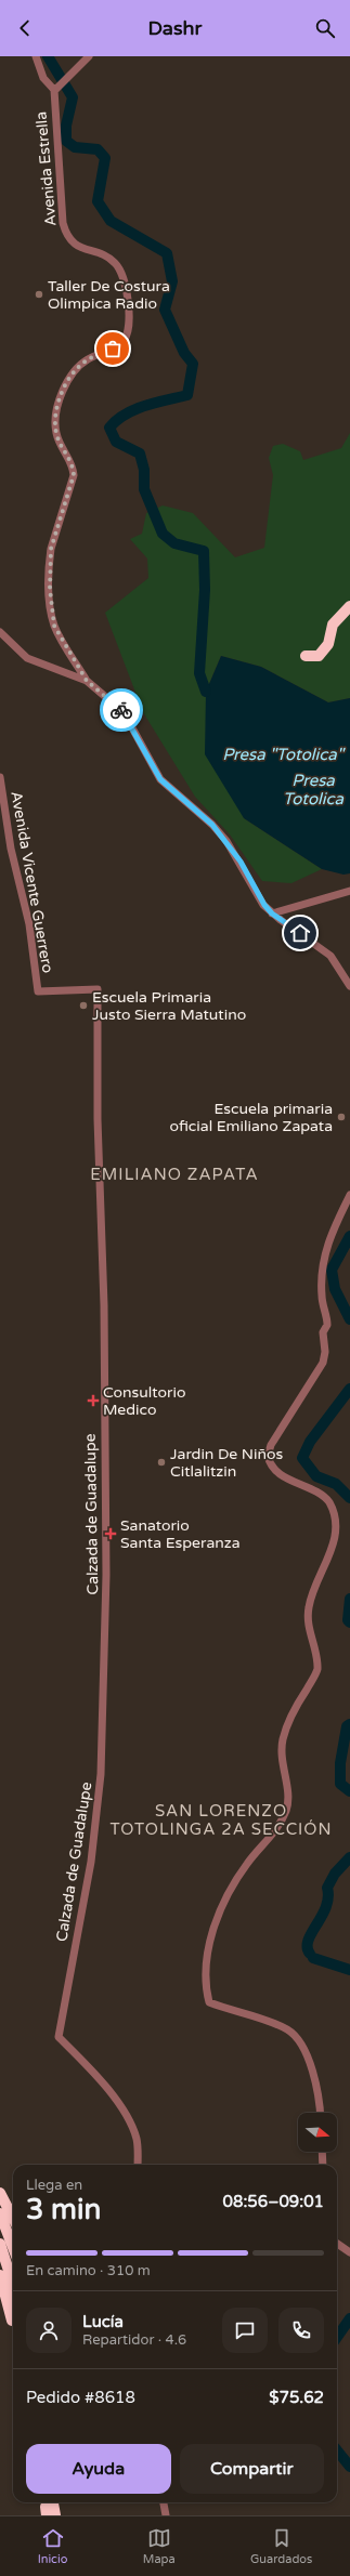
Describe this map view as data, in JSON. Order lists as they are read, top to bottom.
{
  "streets": {
    "street": ["Avenida Estrella", "Avenida Vicente Guerrero", "Calzada de Guadalupe"]
  },
  "crossings": [
    ["Avenida Vicente Guerrero", "Calzada de Guadalupe"]
  ],
  "districts": ["EMILIANO ZAPATA", "SAN LORENZO TOTOLINGA 2A SECCIÓN"],
  "water": ["Presa \"Totolica\"", "Presa Totolica"],
  "places": {
    "other": [
      "Taller De Costura Olimpica Radio",
      "Escuela Primaria Justo Sierra Matutino",
      "Escuela primaria oficial Emiliano Zapata",
      "Jardin De Niños Citlalitzin"
    ],
    "health": ["Consultorio Medico", "Sanatorio Santa Esperanza"]
  },
  "north": "right",
  "page": {
    "header": "Dashr",
    "heading": ["3 min", "Llega en", "08:56–09:01"],
    "panel": [
      "Lucía",
      "Repartidor · 4.6",
      "Pedido #8618",
      "$75.62"
    ],
    "bar": "En camino · 310 m",
    "buttons": ["Ayuda", "Compartir"],
    "tabs": ["Inicio", "Mapa", "Guardados"]
  }
}
